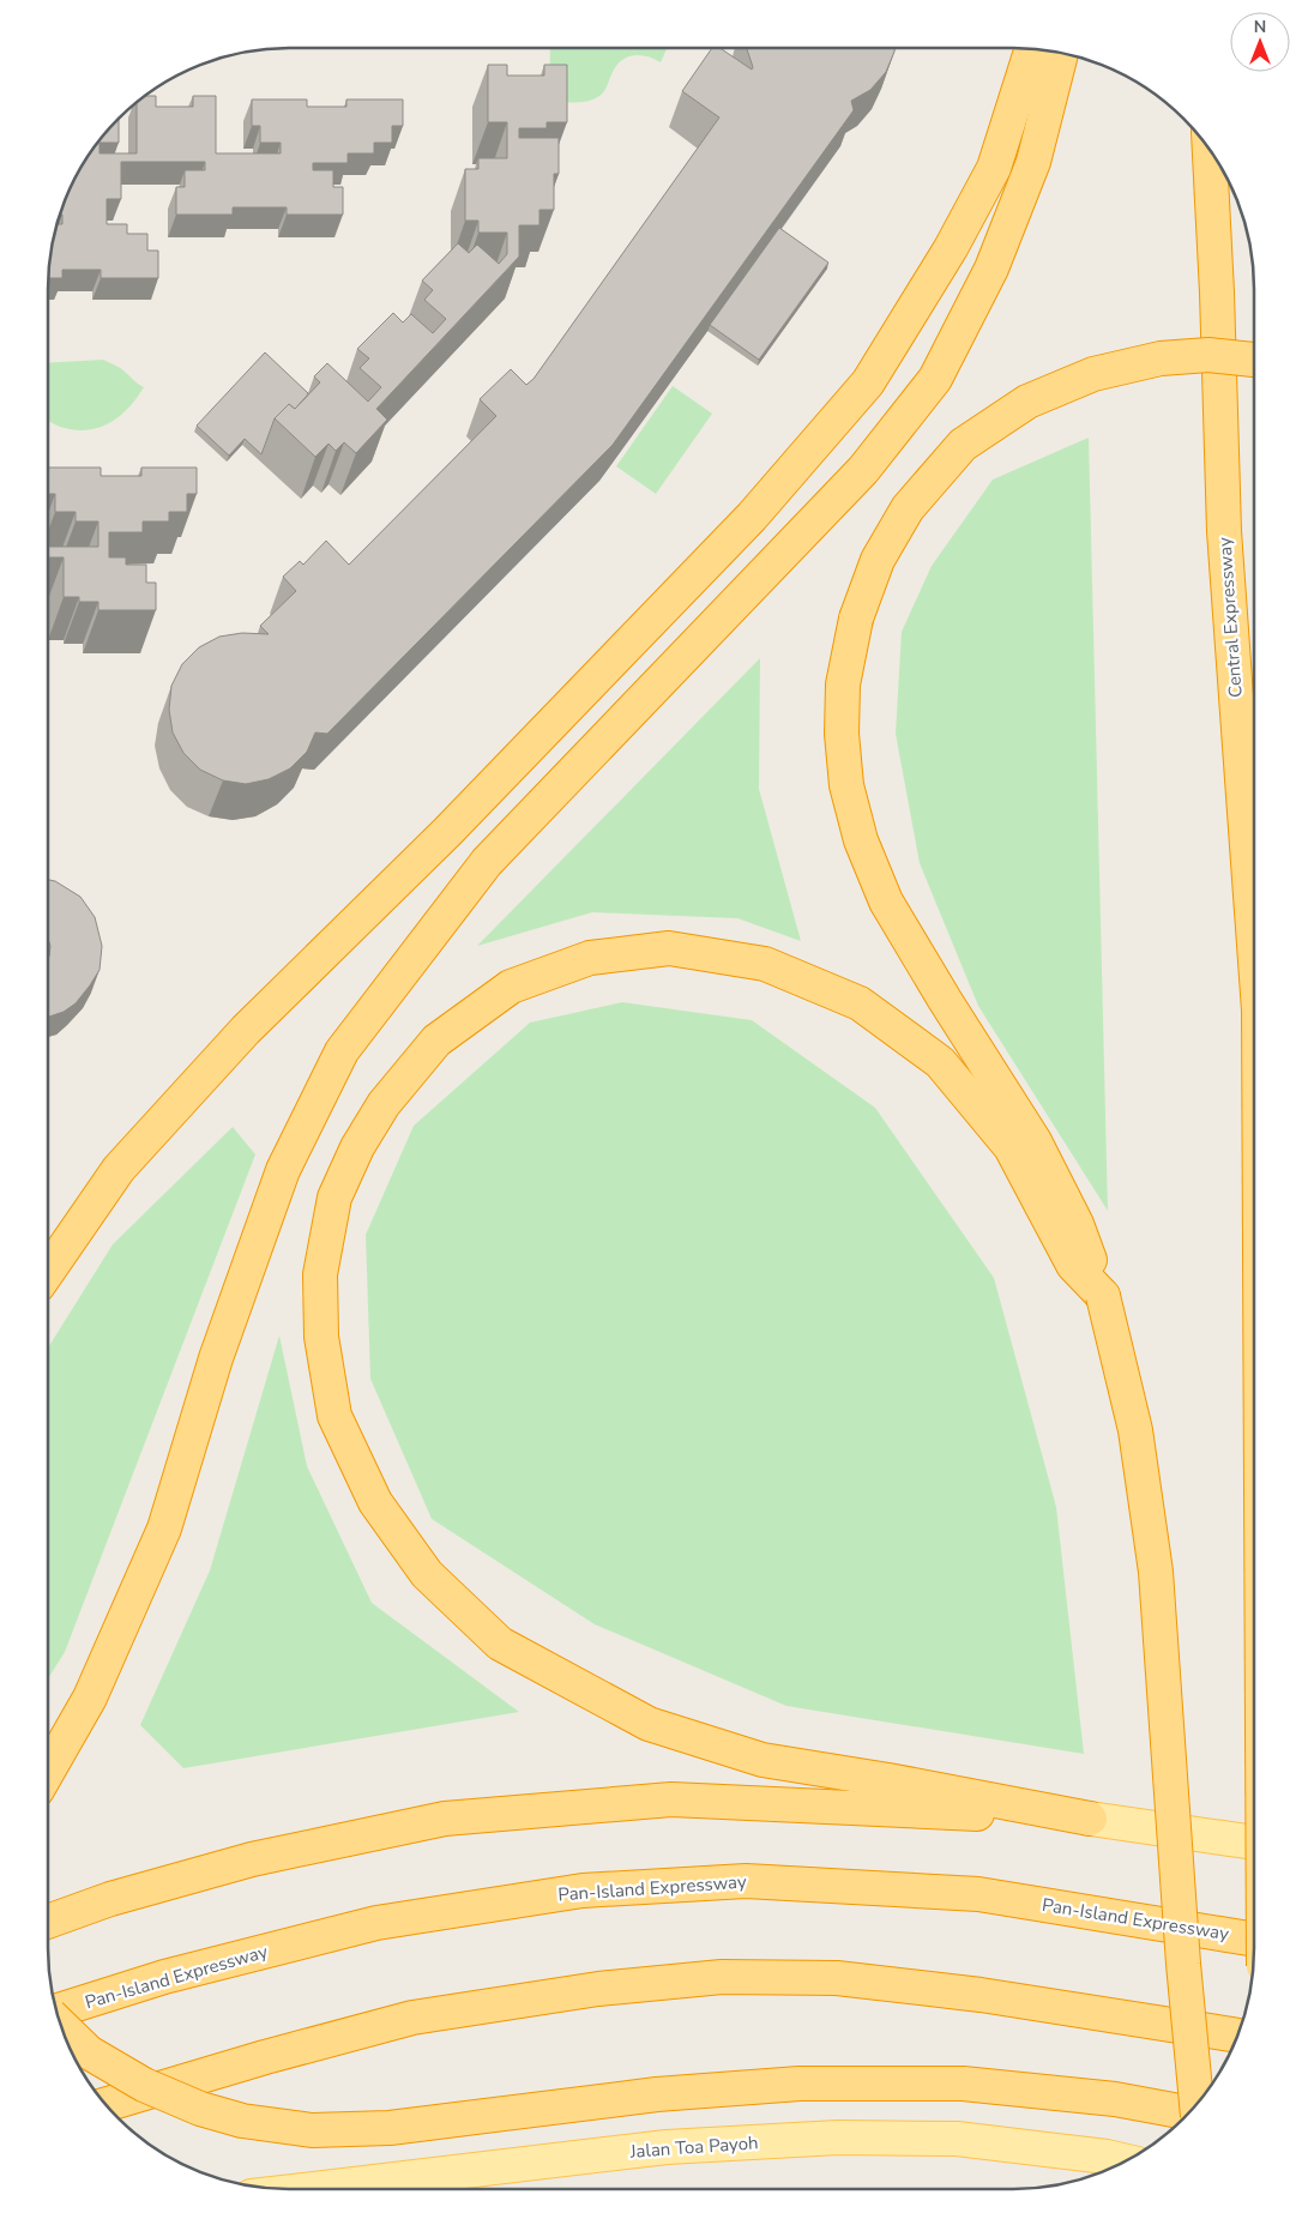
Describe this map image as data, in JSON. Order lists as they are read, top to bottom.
{
  "streets": {
    "highway": ["Central Expressway", "Pan-Island Expressway"],
    "main road": ["Jalan Toa Payoh"]
  },
  "north": "top"
}
